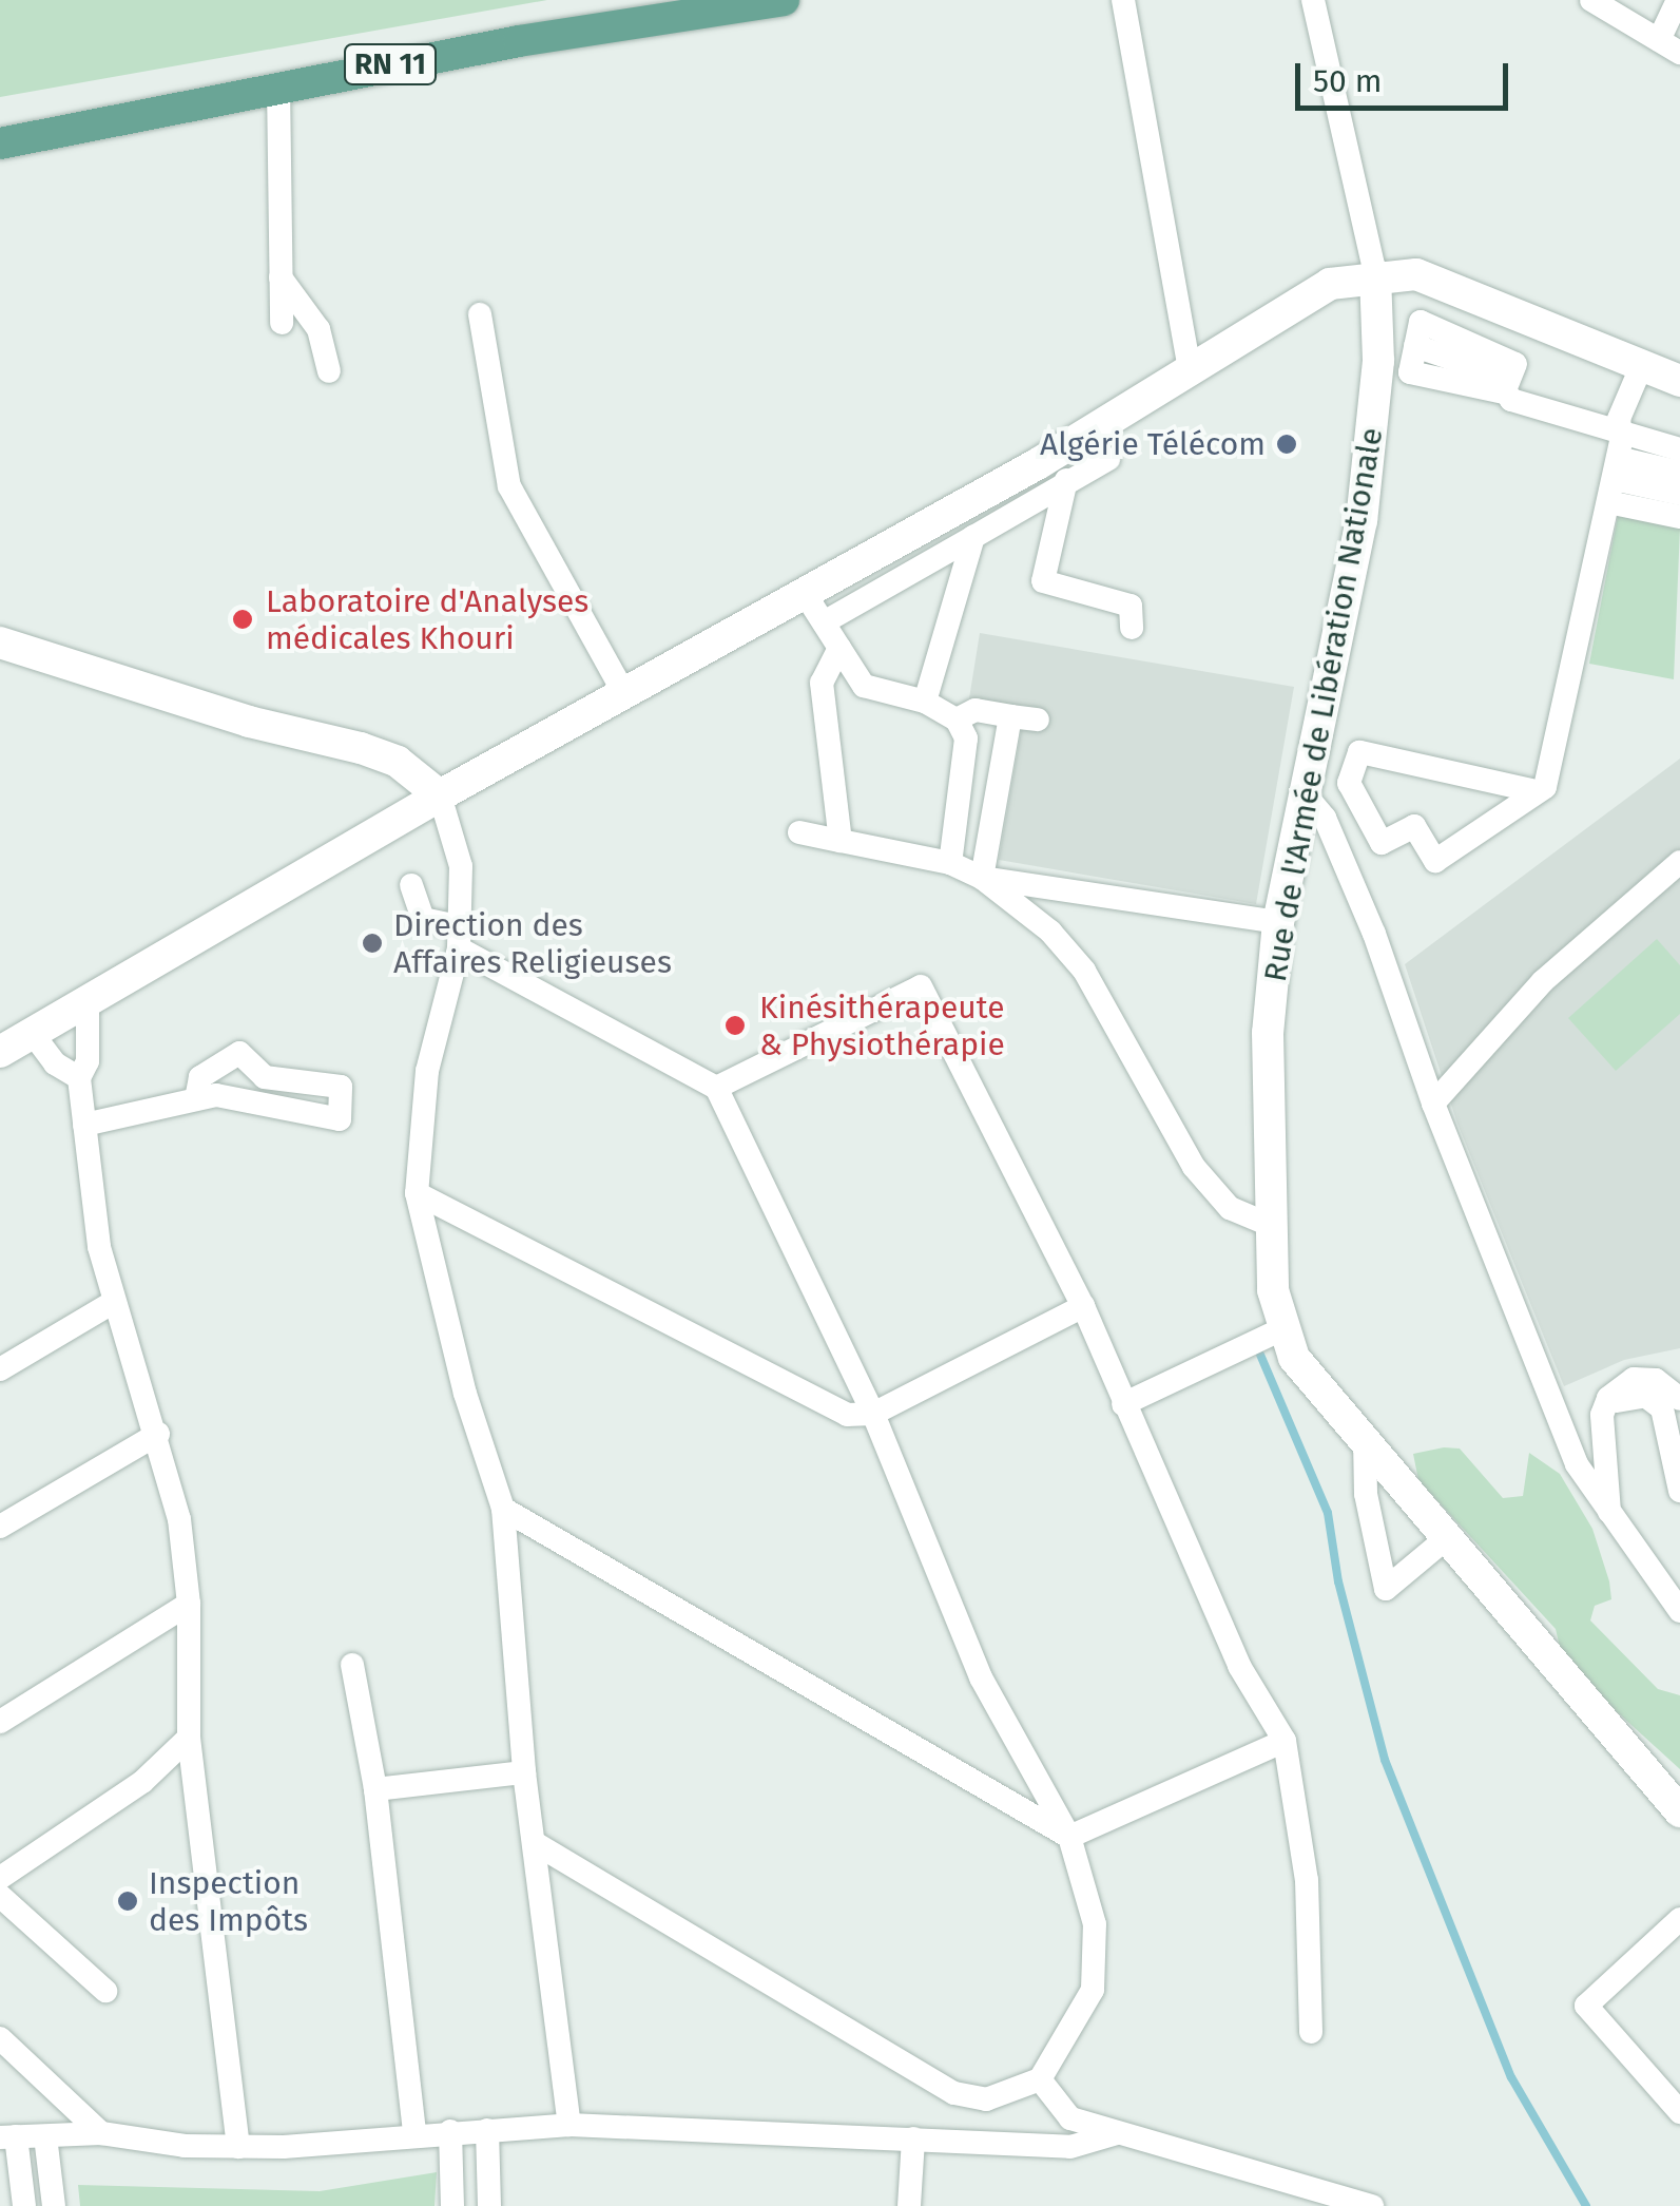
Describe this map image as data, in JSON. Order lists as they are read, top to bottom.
{
  "streets": {
    "main road": ["RN 11", "Rue de l'Armée de Libération Nationale"]
  },
  "places": [
    "Algérie Télécom",
    "Laboratoire d'Analyses médicales Khouri",
    "Direction des Affaires Religieuses",
    "Kinésithérapeute & Physiothérapie",
    "Inspection des Impôts"
  ],
  "scale_bar": "50 m"
}
